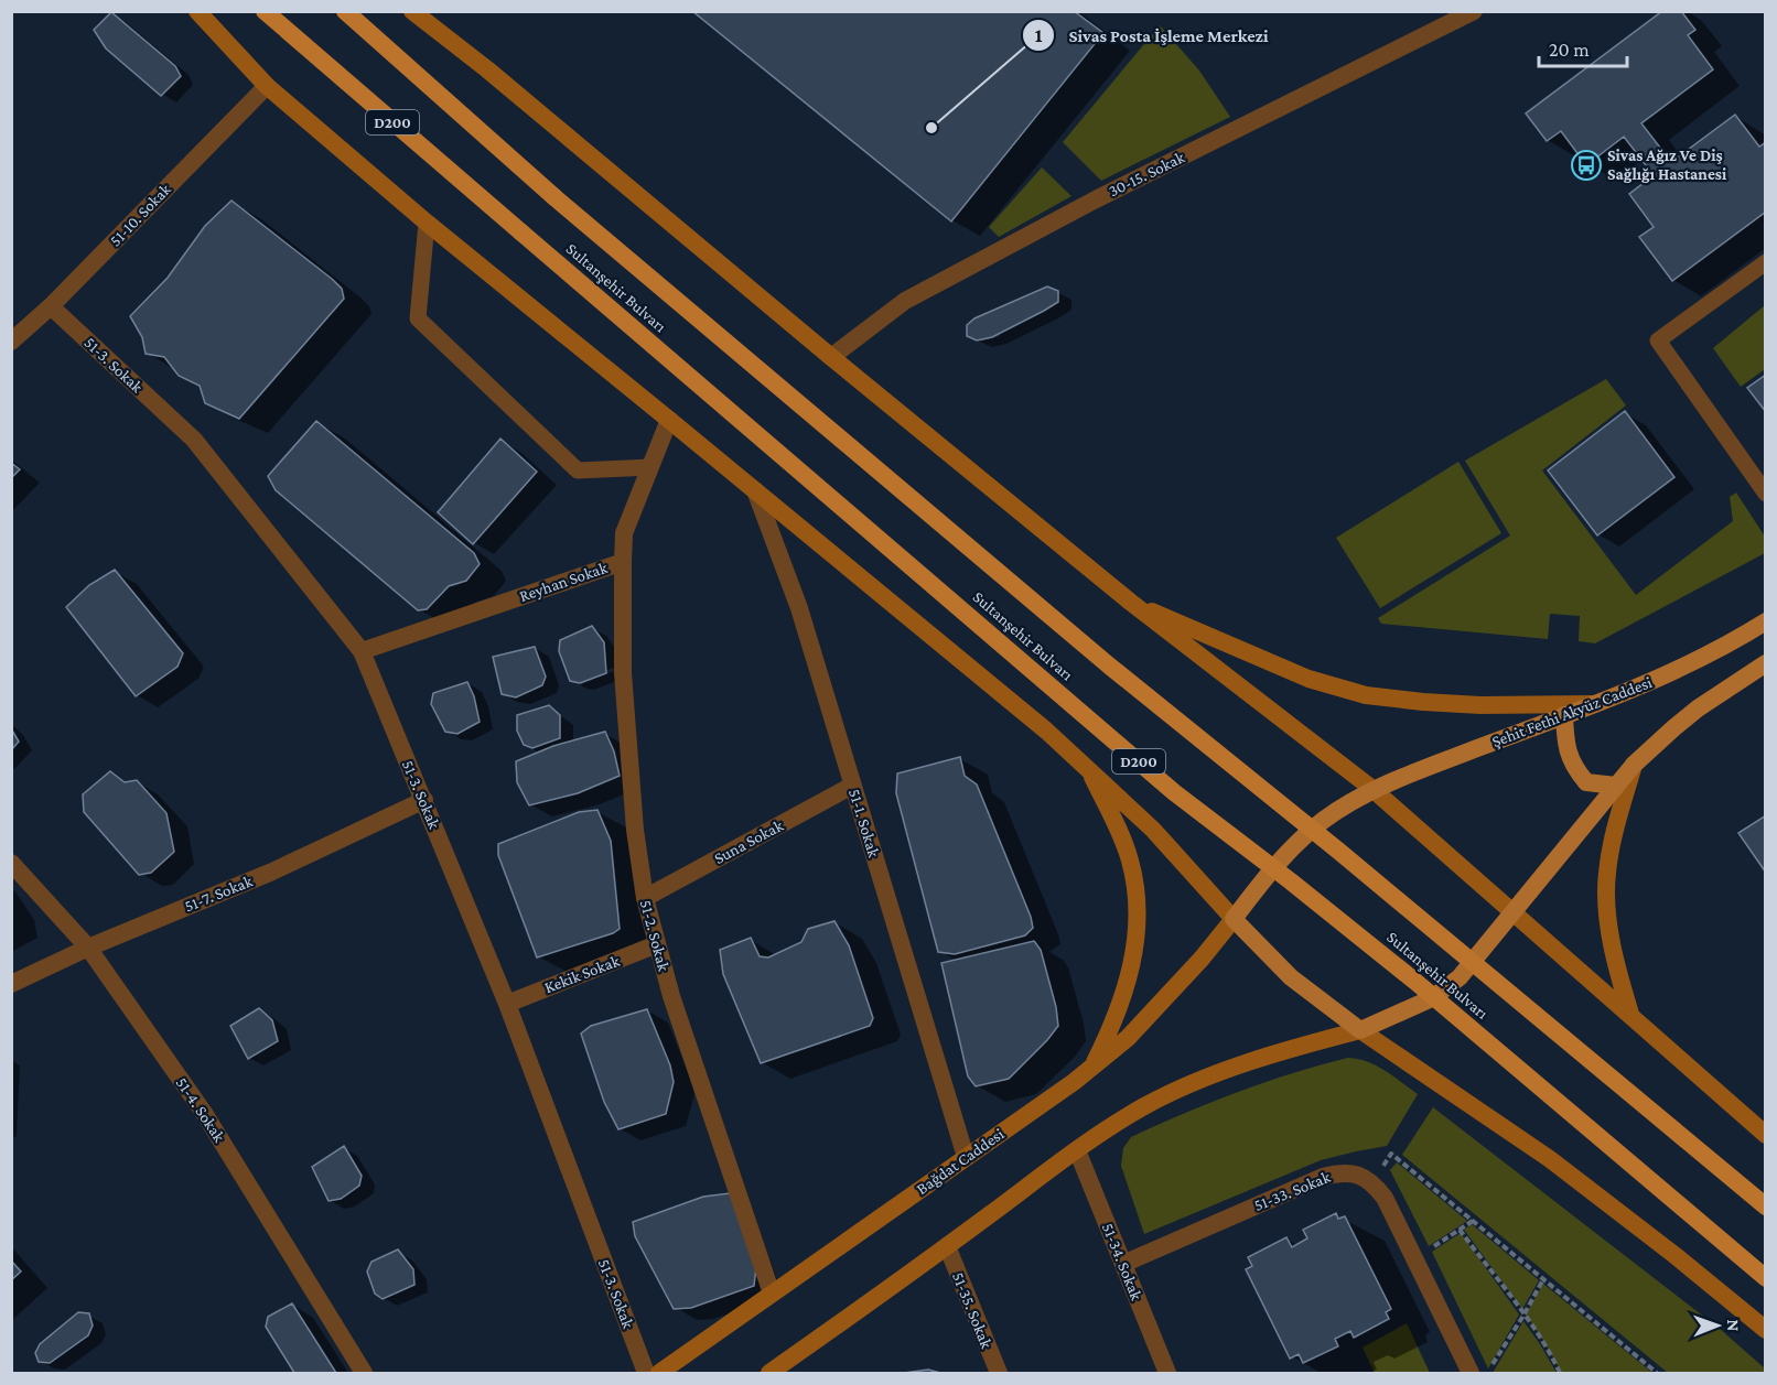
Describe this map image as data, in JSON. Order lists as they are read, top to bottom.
{
  "streets": {
    "highway": ["D200", "Sultanşehir Bulvarı"],
    "main road": ["Şehit Fethi Akyüz Caddesi", "Bağdat Caddesi"],
    "street": [
      "30-15. Sokak",
      "51-10. Sokak",
      "51-3. Sokak",
      "Reyhan Sokak",
      "51-1. Sokak",
      "Suna Sokak",
      "51-7. Sokak",
      "51-2. Sokak",
      "Kekik Sokak",
      "51-4. Sokak",
      "51-33. Sokak",
      "51-34. Sokak",
      "51-35. Sokak"
    ]
  },
  "crossings": [
    ["51-10. Sokak", "51-3. Sokak"],
    ["51-3. Sokak", "Reyhan Sokak"],
    ["51-3. Sokak", "51-7. Sokak"],
    ["51-3. Sokak", "Kekik Sokak"],
    ["Reyhan Sokak", "51-2. Sokak"],
    ["Şehit Fethi Akyüz Caddesi", "Bağdat Caddesi"],
    ["51-1. Sokak", "Suna Sokak"],
    ["51-1. Sokak", "Bağdat Caddesi"],
    ["Suna Sokak", "51-2. Sokak"],
    ["51-7. Sokak", "51-4. Sokak"],
    ["51-2. Sokak", "Kekik Sokak"],
    ["51-2. Sokak", "Bağdat Caddesi"],
    ["51-33. Sokak", "51-34. Sokak"]
  ],
  "places": {
    "other": ["Sivas Posta İşleme Merkezi"],
    "bus stop": ["Sivas Ağız Ve Diş Sağlığı Hastanesi"]
  },
  "scale_bar": "20 m",
  "north": "right"
}
